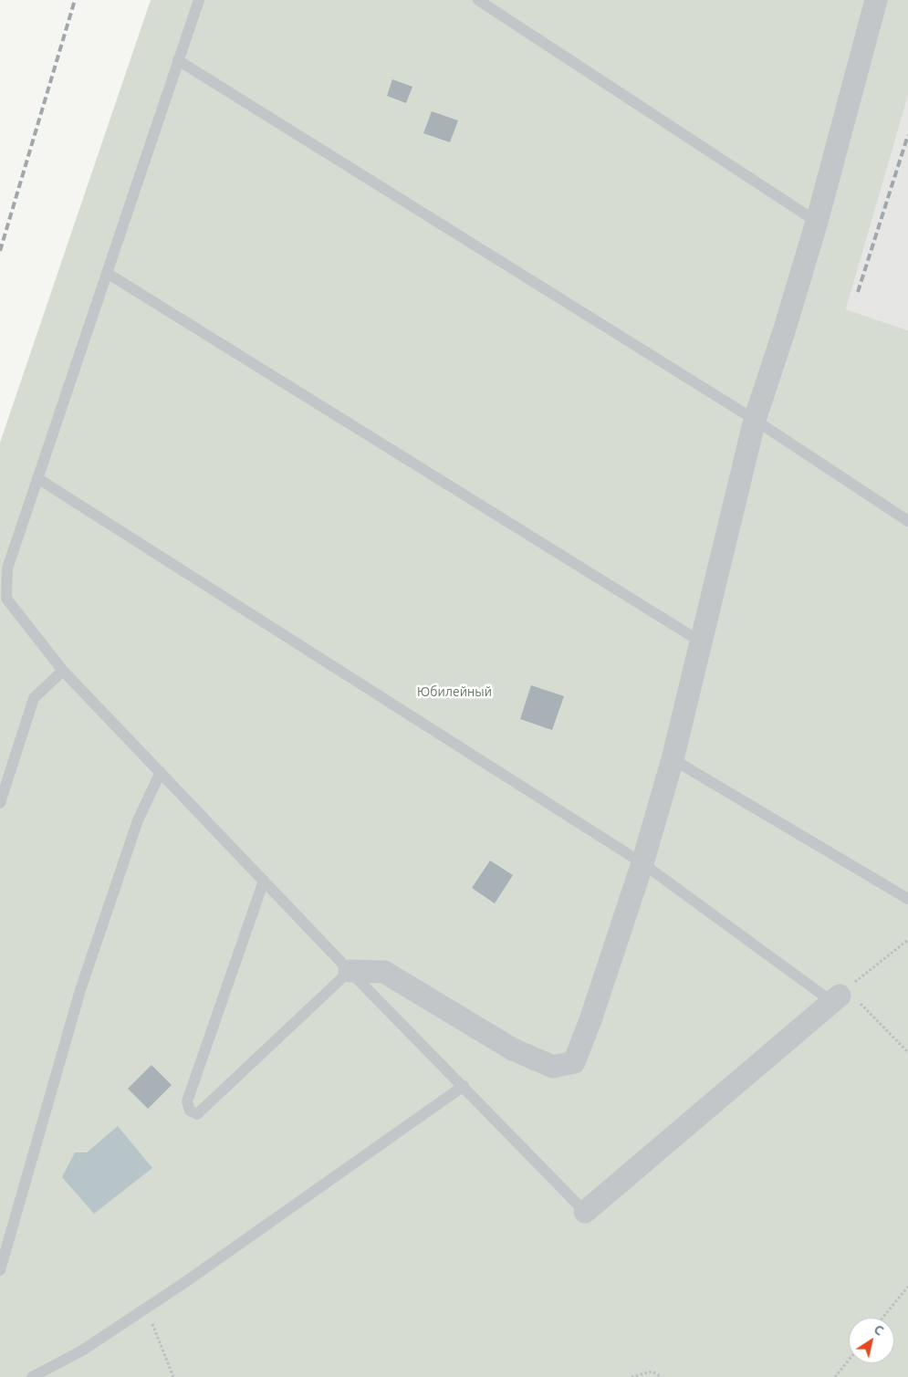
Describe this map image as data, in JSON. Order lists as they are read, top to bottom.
{
  "parks": ["Юбилейный"],
  "north": "top right"
}
